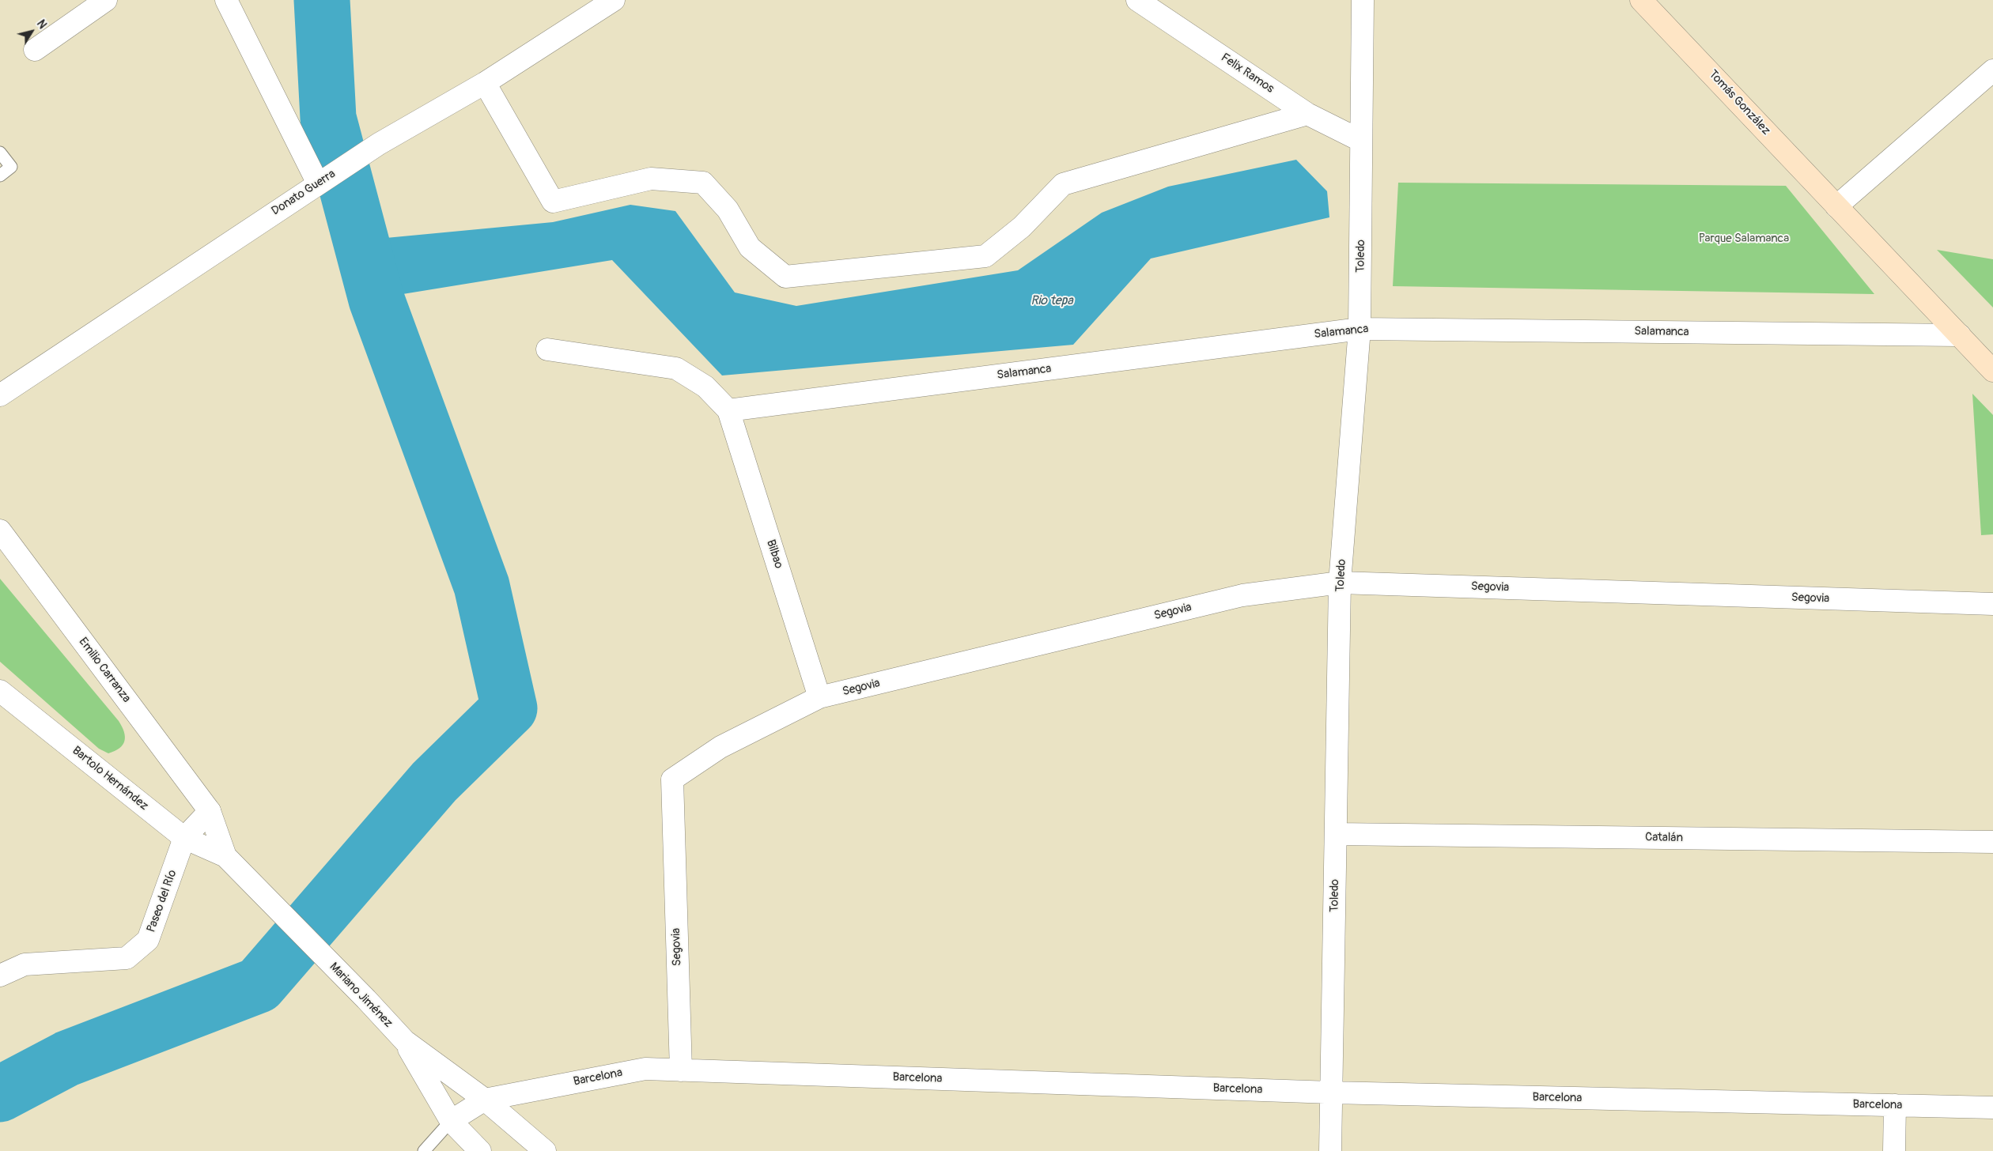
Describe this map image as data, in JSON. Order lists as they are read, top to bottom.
{
  "streets": {
    "main road": ["Tomás González"],
    "street": [
      "Felix Ramos",
      "Donato Guerra",
      "Toledo",
      "Salamanca",
      "Bilbao",
      "Segovia",
      "Emilio Carranza",
      "Bartolo Hernández",
      "Catalán",
      "Paseo del Río",
      "Mariano Jiménez",
      "Barcelona"
    ]
  },
  "crossings": [
    ["Felix Ramos", "Toledo"],
    ["Tomás González", "Salamanca"],
    ["Toledo", "Salamanca"],
    ["Toledo", "Segovia"],
    ["Toledo", "Catalán"],
    ["Toledo", "Barcelona"],
    ["Salamanca", "Bilbao"],
    ["Bilbao", "Segovia"],
    ["Segovia", "Barcelona"],
    ["Emilio Carranza", "Paseo del Río"],
    ["Emilio Carranza", "Mariano Jiménez"],
    ["Bartolo Hernández", "Paseo del Río"],
    ["Bartolo Hernández", "Mariano Jiménez"],
    ["Paseo del Río", "Mariano Jiménez"],
    ["Mariano Jiménez", "Barcelona"]
  ],
  "water": ["Rio tepa"],
  "parks": ["Parque Salamanca"],
  "north": "top right"
}
